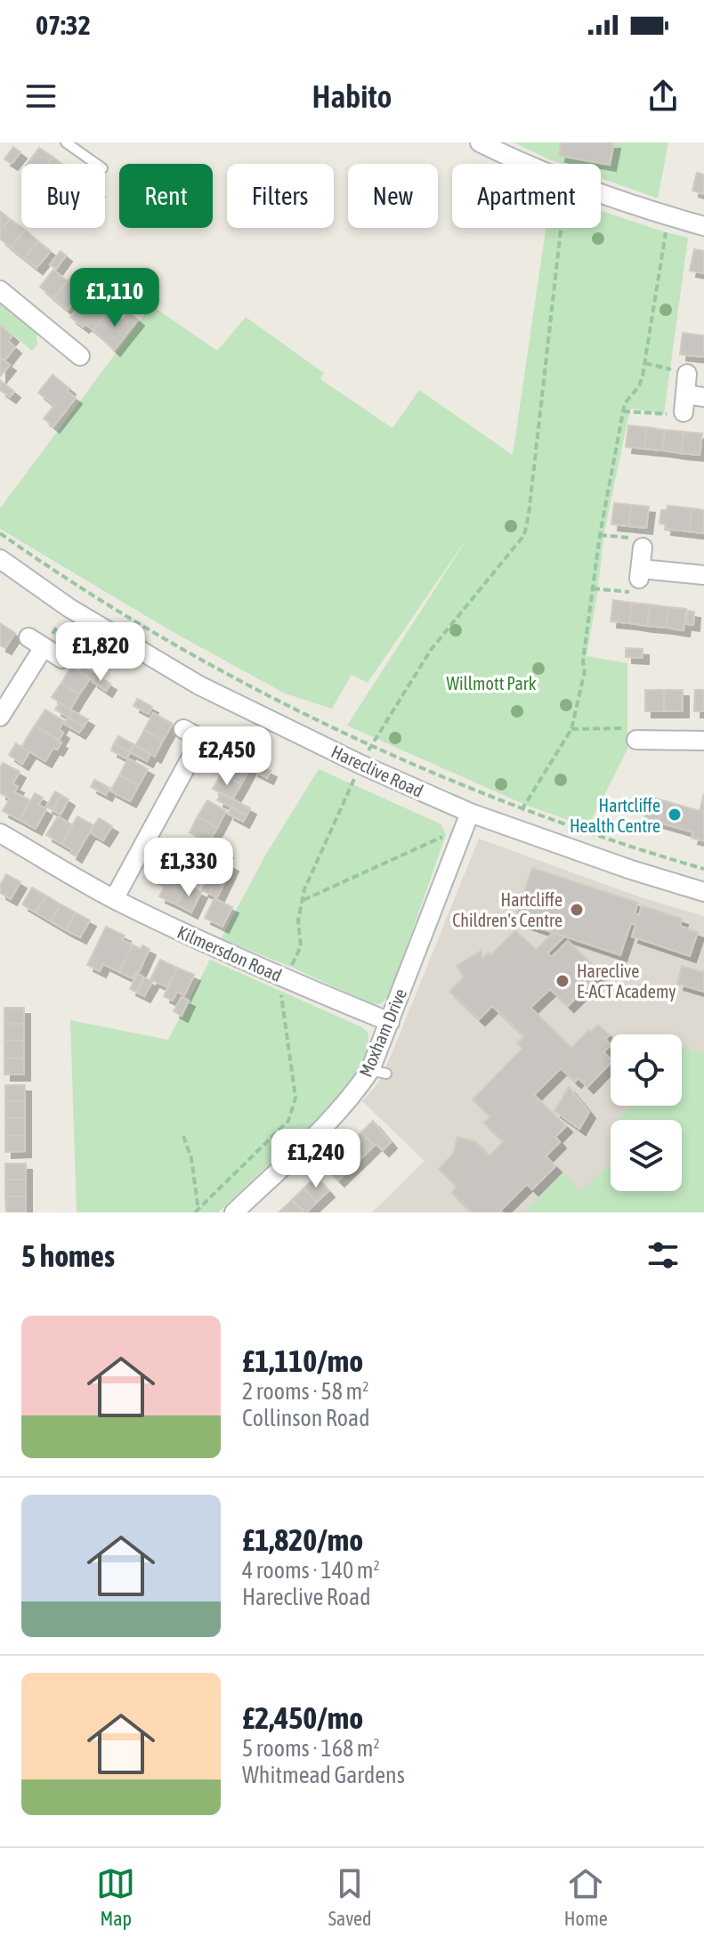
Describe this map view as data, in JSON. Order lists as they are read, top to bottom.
{
  "streets": {
    "street": ["Hareclive Road", "Kilmersdon Road", "Moxham Drive"]
  },
  "crossings": [
    ["Hareclive Road", "Moxham Drive"],
    ["Kilmersdon Road", "Moxham Drive"]
  ],
  "parks": ["Willmott Park"],
  "places": ["Hartcliffe Health Centre", "Hartcliffe Children's Centre", "Hareclive E-ACT Academy"],
  "page": {
    "status": "07:32",
    "header": "Habito",
    "chip": [
      "Buy",
      "Rent",
      "Filters",
      "New",
      "Apartment"
    ],
    "price": [
      "£1,110",
      "£1,820",
      "£2,450",
      "£1,330",
      "£1,240"
    ],
    "heading": "5 homes",
    "list": [
      {
        "name": "£1,110/mo",
        "note": "2 rooms · 58 m² · Collinson Road"
      },
      {
        "name": "£1,820/mo",
        "note": "4 rooms · 140 m² · Hareclive Road"
      },
      {
        "name": "£2,450/mo",
        "note": "5 rooms · 168 m² · Whitmead Gardens"
      }
    ],
    "tabs": ["Map", "Saved", "Home"]
  }
}
